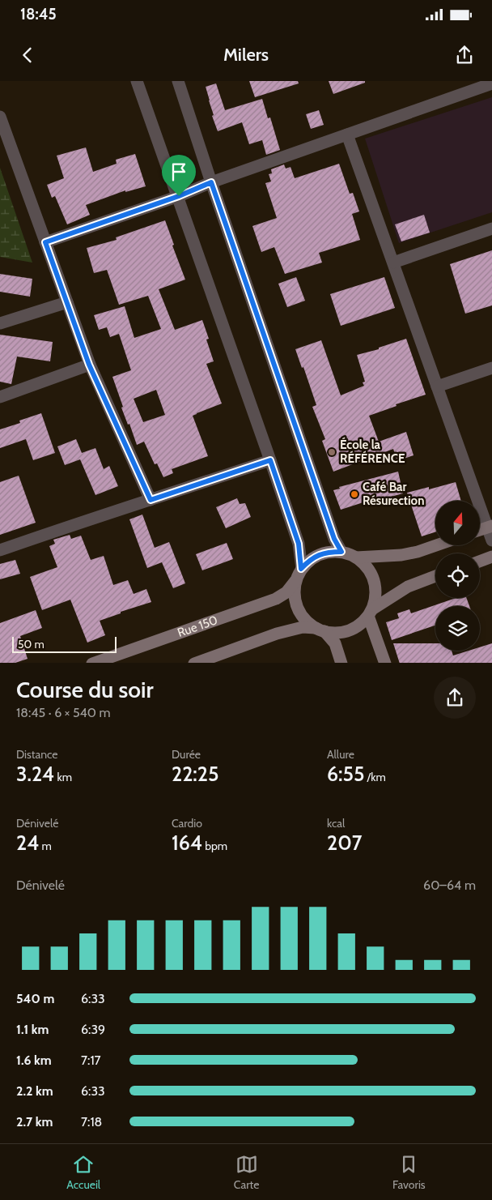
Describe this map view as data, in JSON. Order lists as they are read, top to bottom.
{
  "streets": {
    "main road": ["Rue 150"]
  },
  "places": ["École la RÉFÉRENCE", "Café Bar Résurection"],
  "scale_bar": "50 m",
  "north": "top",
  "page": {
    "status": "18:45",
    "header": "Milers",
    "scale": "50 m",
    "heading": ["Course du soir", "18:45 · 6 × 540 m"],
    "stats": [
      ["Distance", "3.24 km"],
      ["Durée", "22:25"],
      ["Allure", "6:55 /km"],
      ["Dénivelé", "24 m"],
      ["Cardio", "164 bpm"],
      ["kcal", "207"]
    ],
    "chart": ["Dénivelé", "60–64 m"],
    "list": [
      {
        "name": "540 m",
        "note": "6:33"
      },
      {
        "name": "1.1 km",
        "note": "6:39"
      },
      {
        "name": "1.6 km",
        "note": "7:17"
      },
      {
        "name": "2.2 km",
        "note": "6:33"
      },
      {
        "name": "2.7 km",
        "note": "7:18"
      }
    ],
    "tabs": ["Accueil", "Carte", "Favoris"]
  }
}
